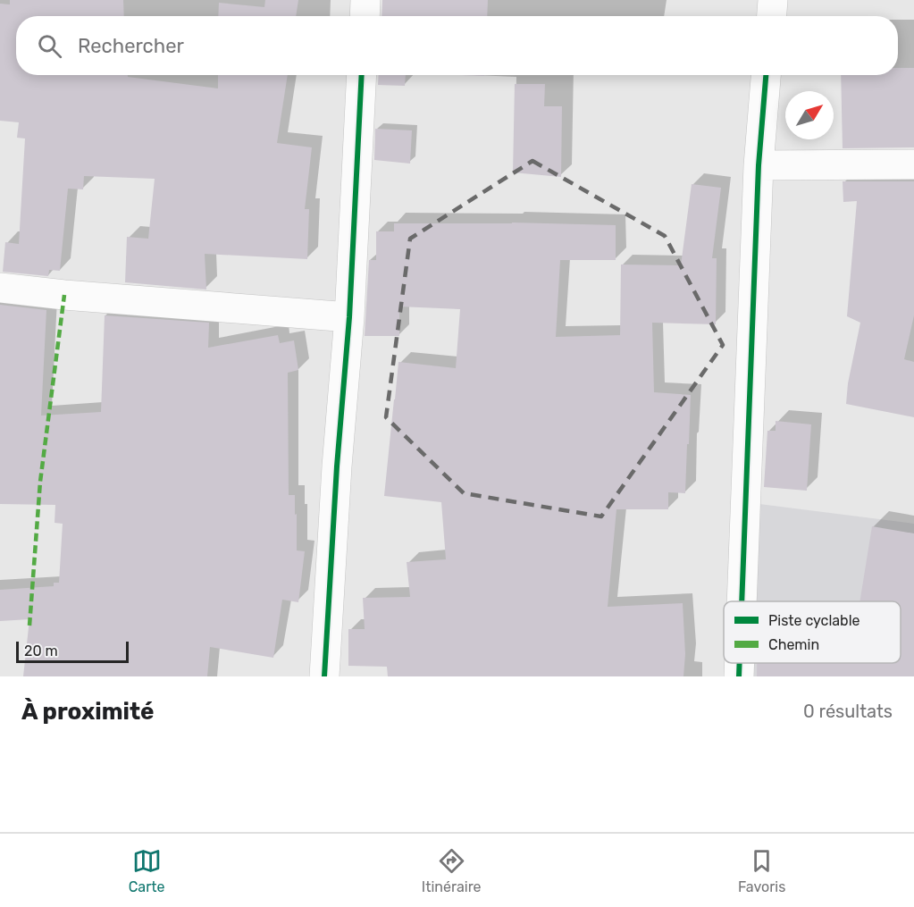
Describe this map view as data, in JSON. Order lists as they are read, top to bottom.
{
  "legend": ["Piste cyclable", "Chemin"],
  "scale_bar": "20 m",
  "north": "top right",
  "page": {
    "search": "Rechercher",
    "scale": "20 m",
    "heading": ["À proximité", "0 résultats"],
    "nav": ["Carte", "Itinéraire", "Favoris"]
  }
}
